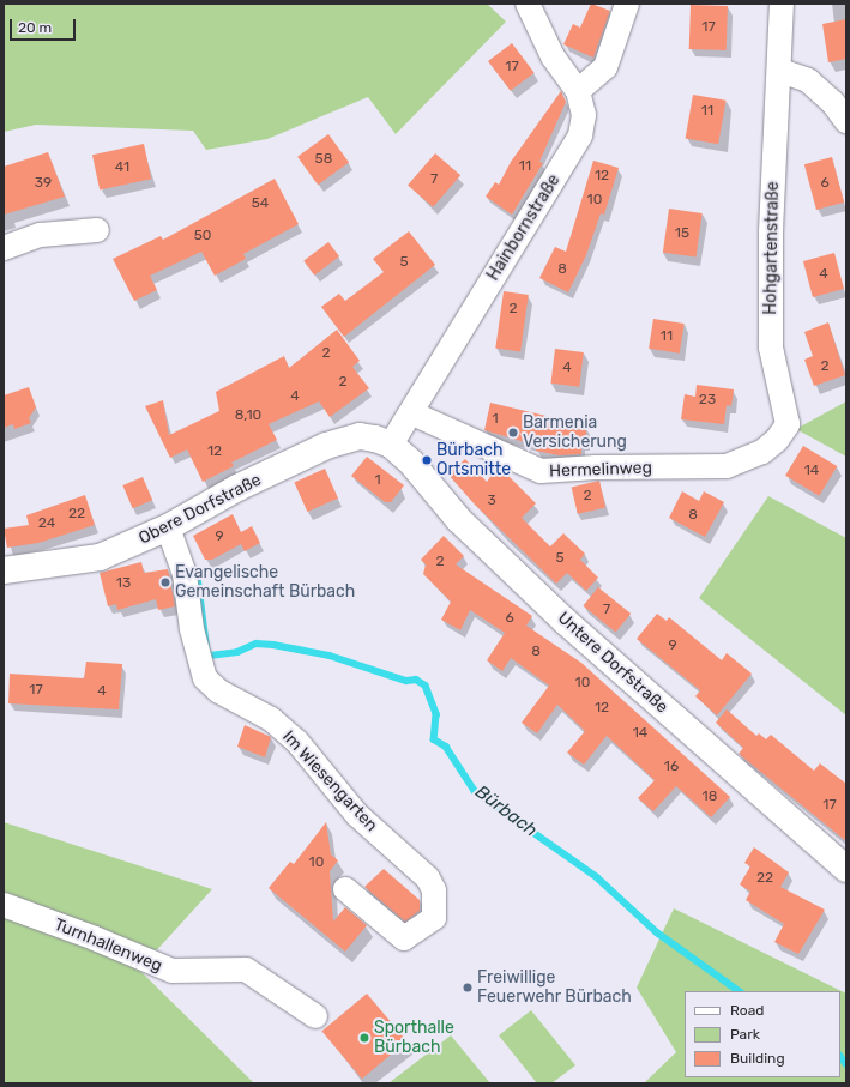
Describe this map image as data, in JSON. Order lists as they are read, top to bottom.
{
  "streets": {
    "street": [
      "Hainbornstraße",
      "Hohgartenstraße",
      "Hermelinweg",
      "Obere Dorfstraße",
      "Untere Dorfstraße",
      "Im Wiesengarten",
      "Turnhallenweg"
    ]
  },
  "crossings": [
    ["Hainbornstraße", "Hermelinweg"],
    ["Hainbornstraße", "Obere Dorfstraße"],
    ["Hainbornstraße", "Untere Dorfstraße"],
    ["Hohgartenstraße", "Hermelinweg"],
    ["Obere Dorfstraße", "Untere Dorfstraße"],
    ["Obere Dorfstraße", "Im Wiesengarten"]
  ],
  "water": ["Bürbach"],
  "places": [
    "Barmenia Versicherung",
    "Bürbach Ortsmitte",
    "Evangelische Gemeinschaft Bürbach",
    "Freiwillige Feuerwehr Bürbach",
    "Sporthalle Bürbach"
  ],
  "house_numbers": [
    "17",
    "17",
    "11",
    "58",
    "11",
    "41",
    "12",
    "7",
    "39",
    "6",
    "10",
    "54",
    "15",
    "50",
    "5",
    "8",
    "4",
    "2",
    "11",
    "2",
    "2",
    "4",
    "2",
    "4",
    "23",
    "8,10",
    "1",
    "12",
    "14",
    "1",
    "2",
    "3",
    "22",
    "8",
    "24",
    "9",
    "5",
    "2",
    "13",
    "7",
    "6",
    "9",
    "8",
    "10",
    "17",
    "4",
    "12",
    "14",
    "16",
    "18",
    "17",
    "10",
    "22"
  ],
  "legend": ["Road", "Park", "Building"],
  "scale_bar": "20 m"
}
